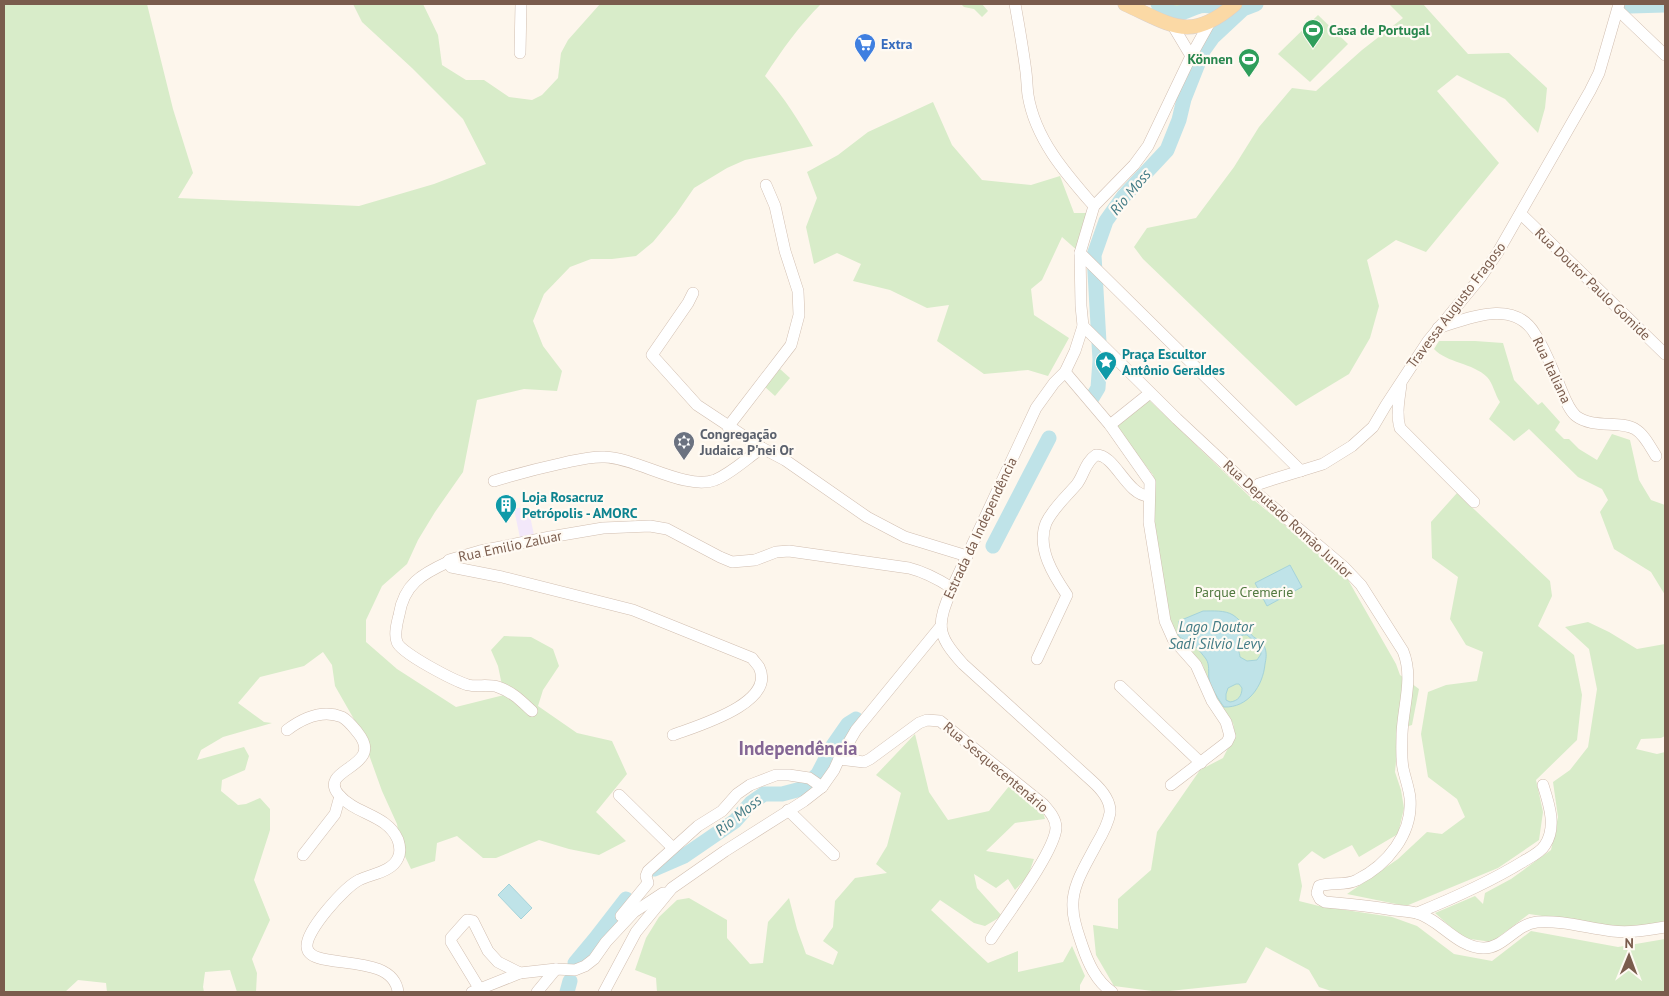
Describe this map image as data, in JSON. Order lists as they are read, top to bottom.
{
  "streets": {
    "street": [
      "Rua Doutor Paulo Gomide",
      "Travessa Augusto Fragoso",
      "Rua Italiana",
      "Rua Deputado Romão Junior",
      "Estrada da Independência",
      "Rua Emilio Zaluar",
      "Rua Sesquecentenário"
    ]
  },
  "crossings": [
    ["Rua Doutor Paulo Gomide", "Travessa Augusto Fragoso"],
    ["Travessa Augusto Fragoso", "Rua Italiana"],
    ["Travessa Augusto Fragoso", "Rua Deputado Romão Junior"],
    ["Rua Deputado Romão Junior", "Estrada da Independência"],
    ["Estrada da Independência", "Rua Emilio Zaluar"]
  ],
  "districts": ["Independência"],
  "water": ["Rio Moss", "Lago Doutor Sadi Silvio Levy"],
  "parks": ["Parque Cremerie"],
  "places": {
    "sports": ["Casa de Portugal", "Können"],
    "supermarket": ["Extra"],
    "place": ["Praça Escultor Antônio Geraldes"],
    "synagogue": ["Congregação Judaica P'nei Or"],
    "building": ["Loja Rosacruz Petrópolis - AMORC"]
  },
  "north": "top"
}
